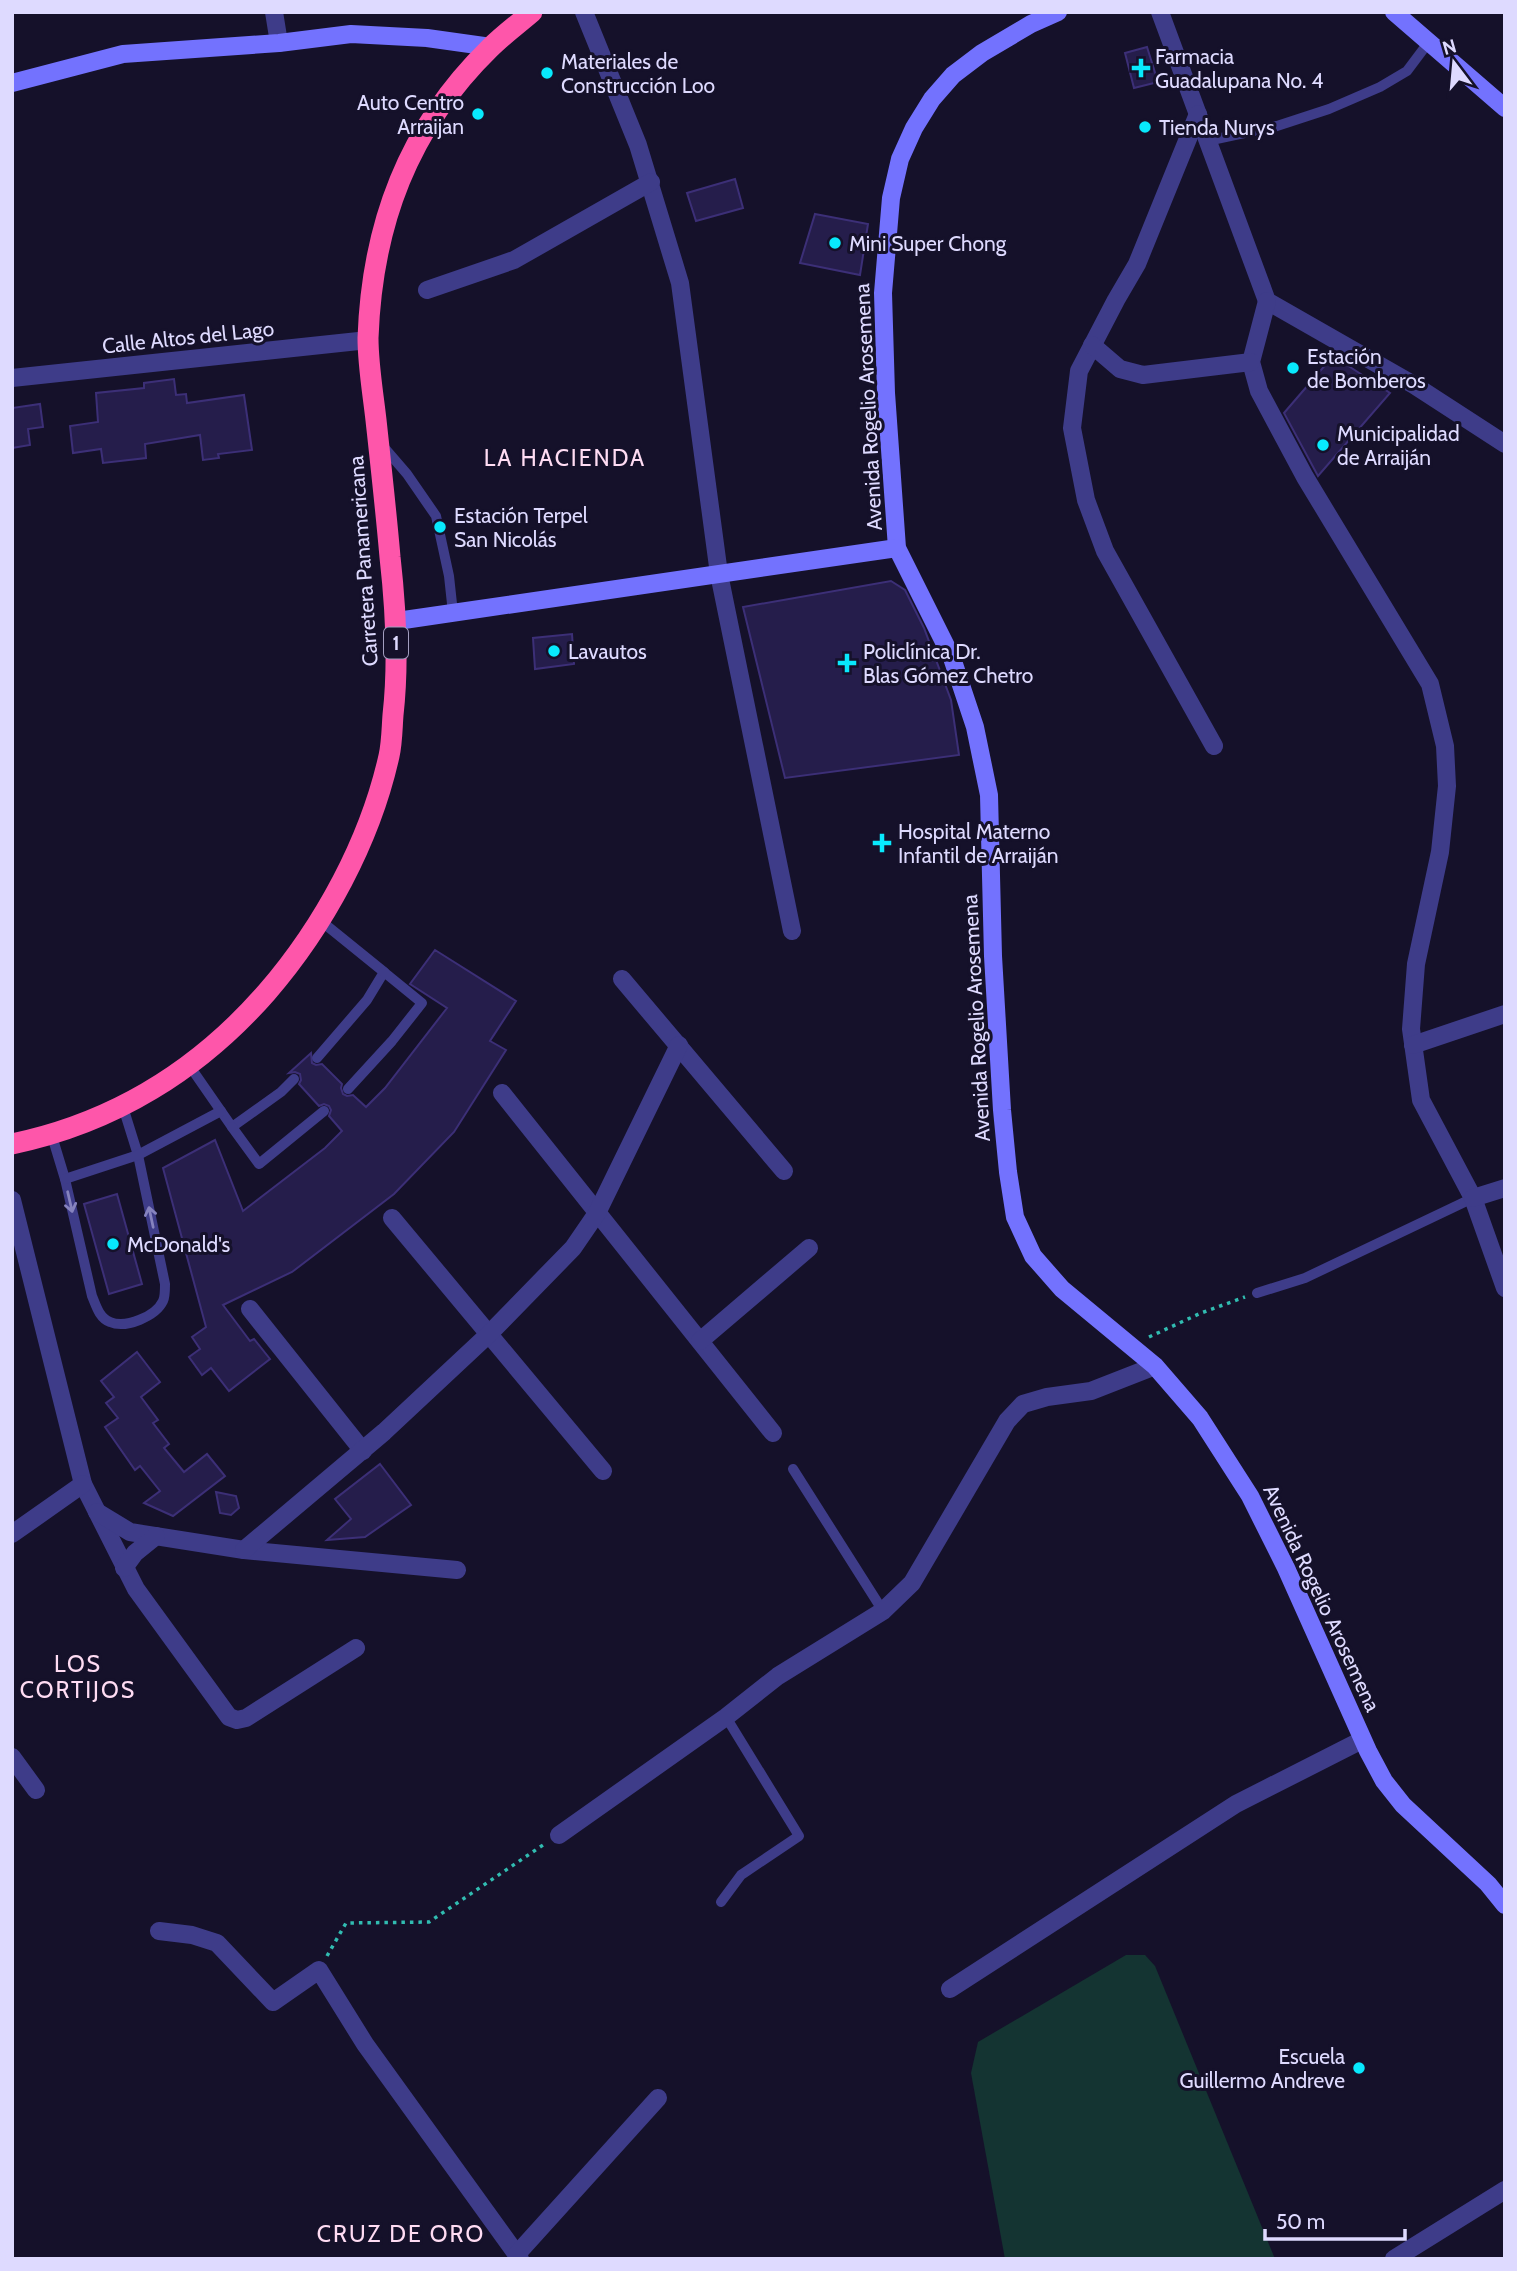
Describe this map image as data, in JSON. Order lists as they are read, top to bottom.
{
  "streets": {
    "highway": ["Carretera Panamericana", "1"],
    "street": ["Calle Altos del Lago", "Avenida Rogelio Arosemena"]
  },
  "crossings": [
    ["Calle Altos del Lago", "Carretera Panamericana"]
  ],
  "districts": ["LA HACIENDA", "LOS CORTIJOS", "CRUZ DE ORO"],
  "places": {
    "health": ["Farmacia Guadalupana No. 4", "Policlínica Dr. Blas Gómez Chetro", "Hospital Materno Infantil de Arraiján"],
    "other": [
      "Materiales de Construcción Loo",
      "Auto Centro Arraijan",
      "Tienda Nurys",
      "Mini Super Chong",
      "Estación de Bomberos",
      "Municipalidad de Arraiján",
      "Estación Terpel San Nicolás",
      "Lavautos",
      "McDonald's",
      "Escuela Guillermo Andreve"
    ]
  },
  "scale_bar": "50 m",
  "north": "top"
}
